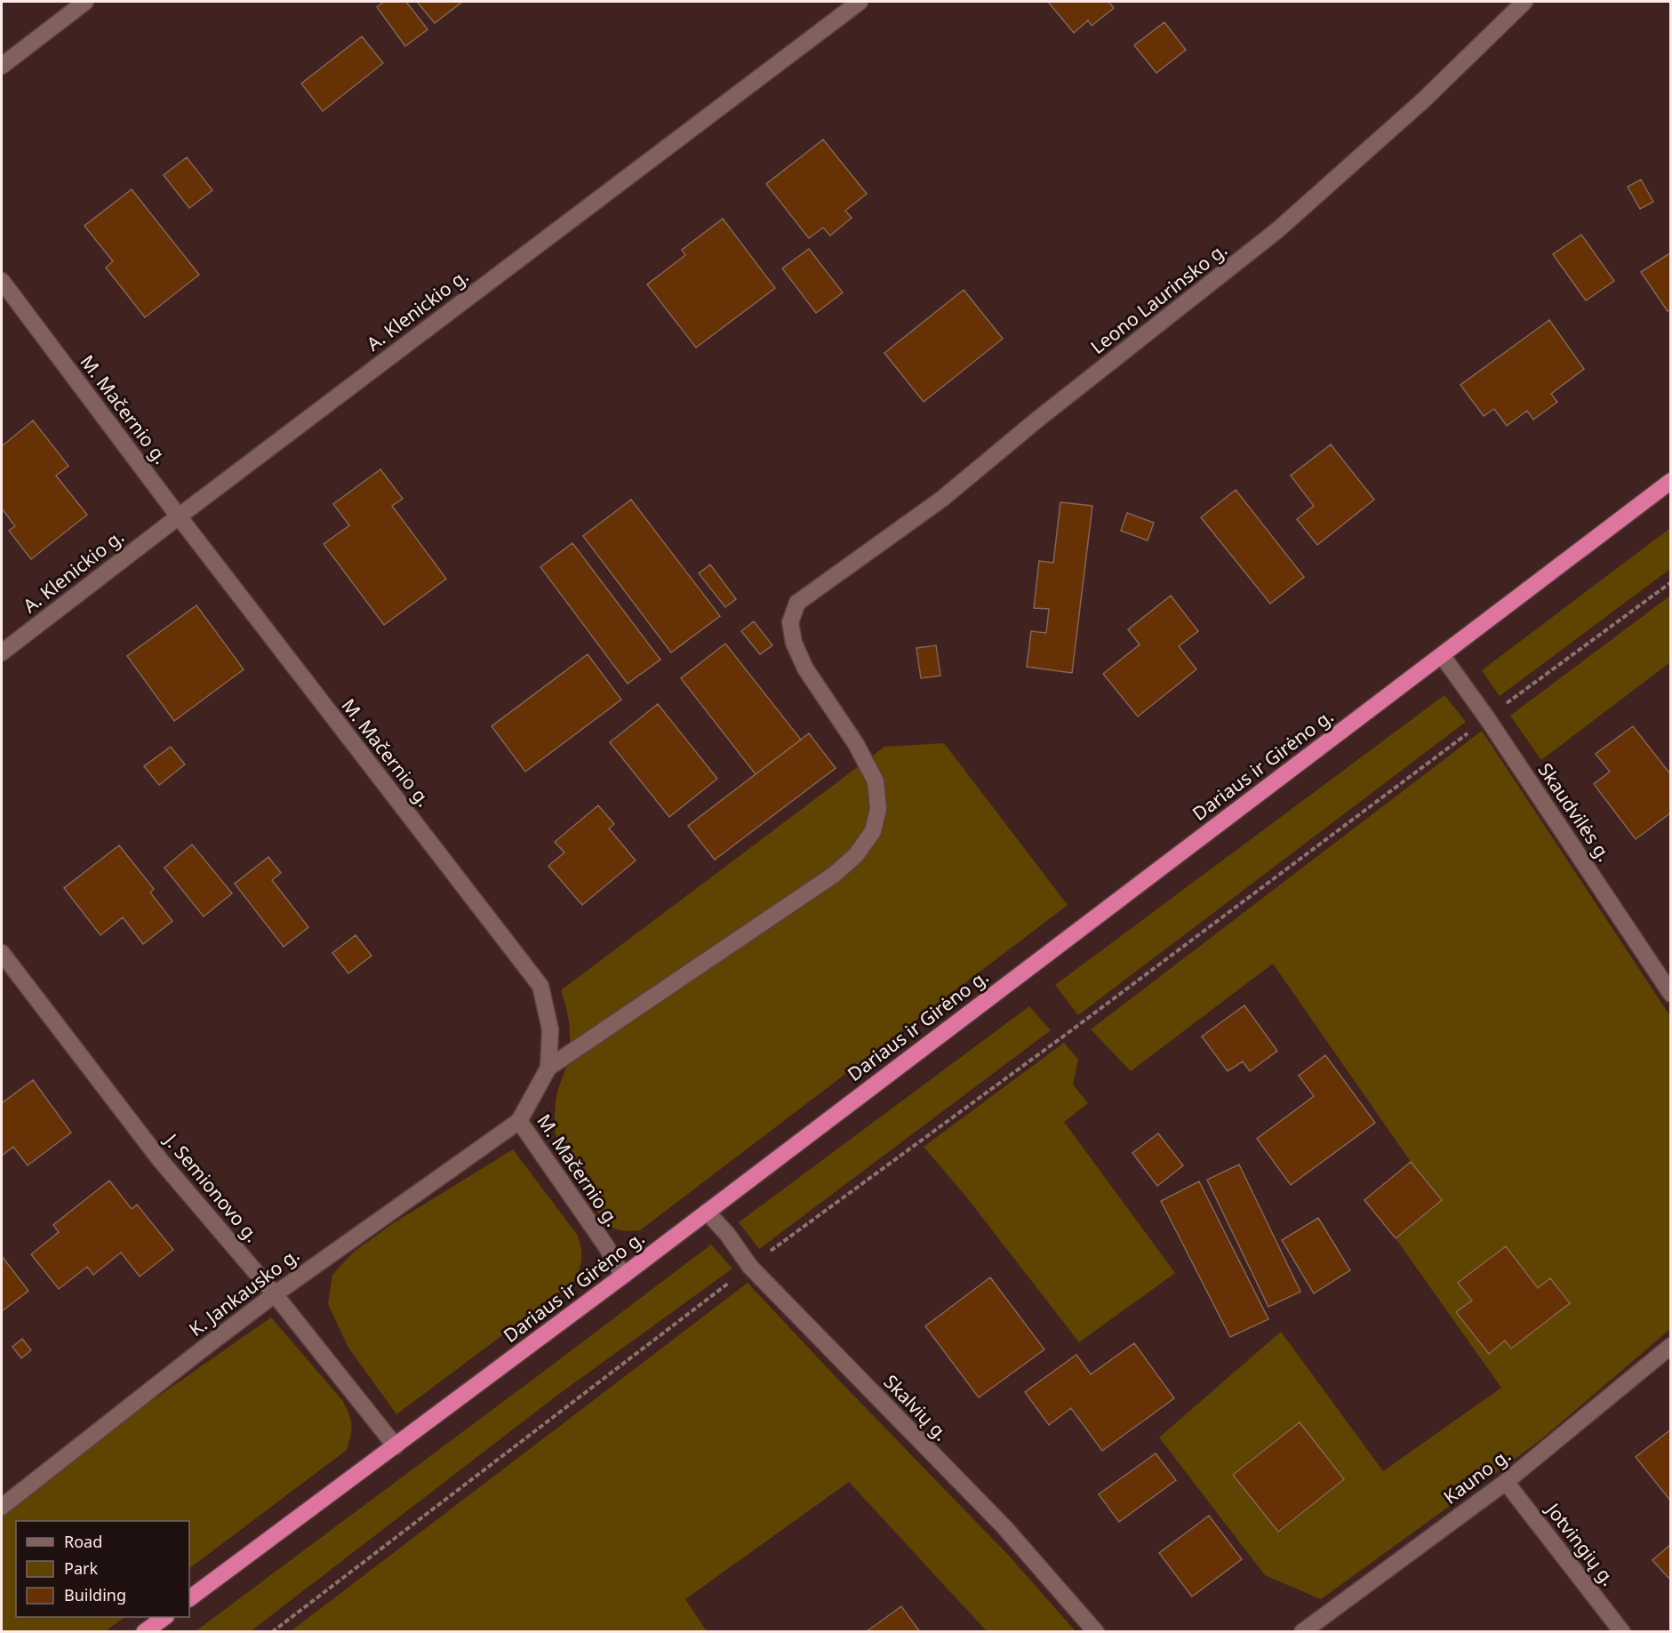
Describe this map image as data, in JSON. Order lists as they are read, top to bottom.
{
  "streets": {
    "highway": ["Dariaus ir Girėno g."],
    "street": [
      "Leono Laurinsko g.",
      "A. Klenickio g.",
      "M. Mačernio g.",
      "Skaudvilės g.",
      "J. Semionovo g.",
      "K. Jankausko g.",
      "Skalvių g.",
      "Kauno g.",
      "Jotvingių g."
    ]
  },
  "crossings": [
    ["Leono Laurinsko g.", "M. Mačernio g."],
    ["A. Klenickio g.", "M. Mačernio g."],
    ["M. Mačernio g.", "Dariaus ir Girėno g."],
    ["M. Mačernio g.", "K. Jankausko g."],
    ["Dariaus ir Girėno g.", "Skaudvilės g."],
    ["Dariaus ir Girėno g.", "J. Semionovo g."],
    ["Dariaus ir Girėno g.", "Skalvių g."],
    ["J. Semionovo g.", "K. Jankausko g."],
    ["Kauno g.", "Jotvingių g."]
  ],
  "legend": ["Road", "Park", "Building"]
}
